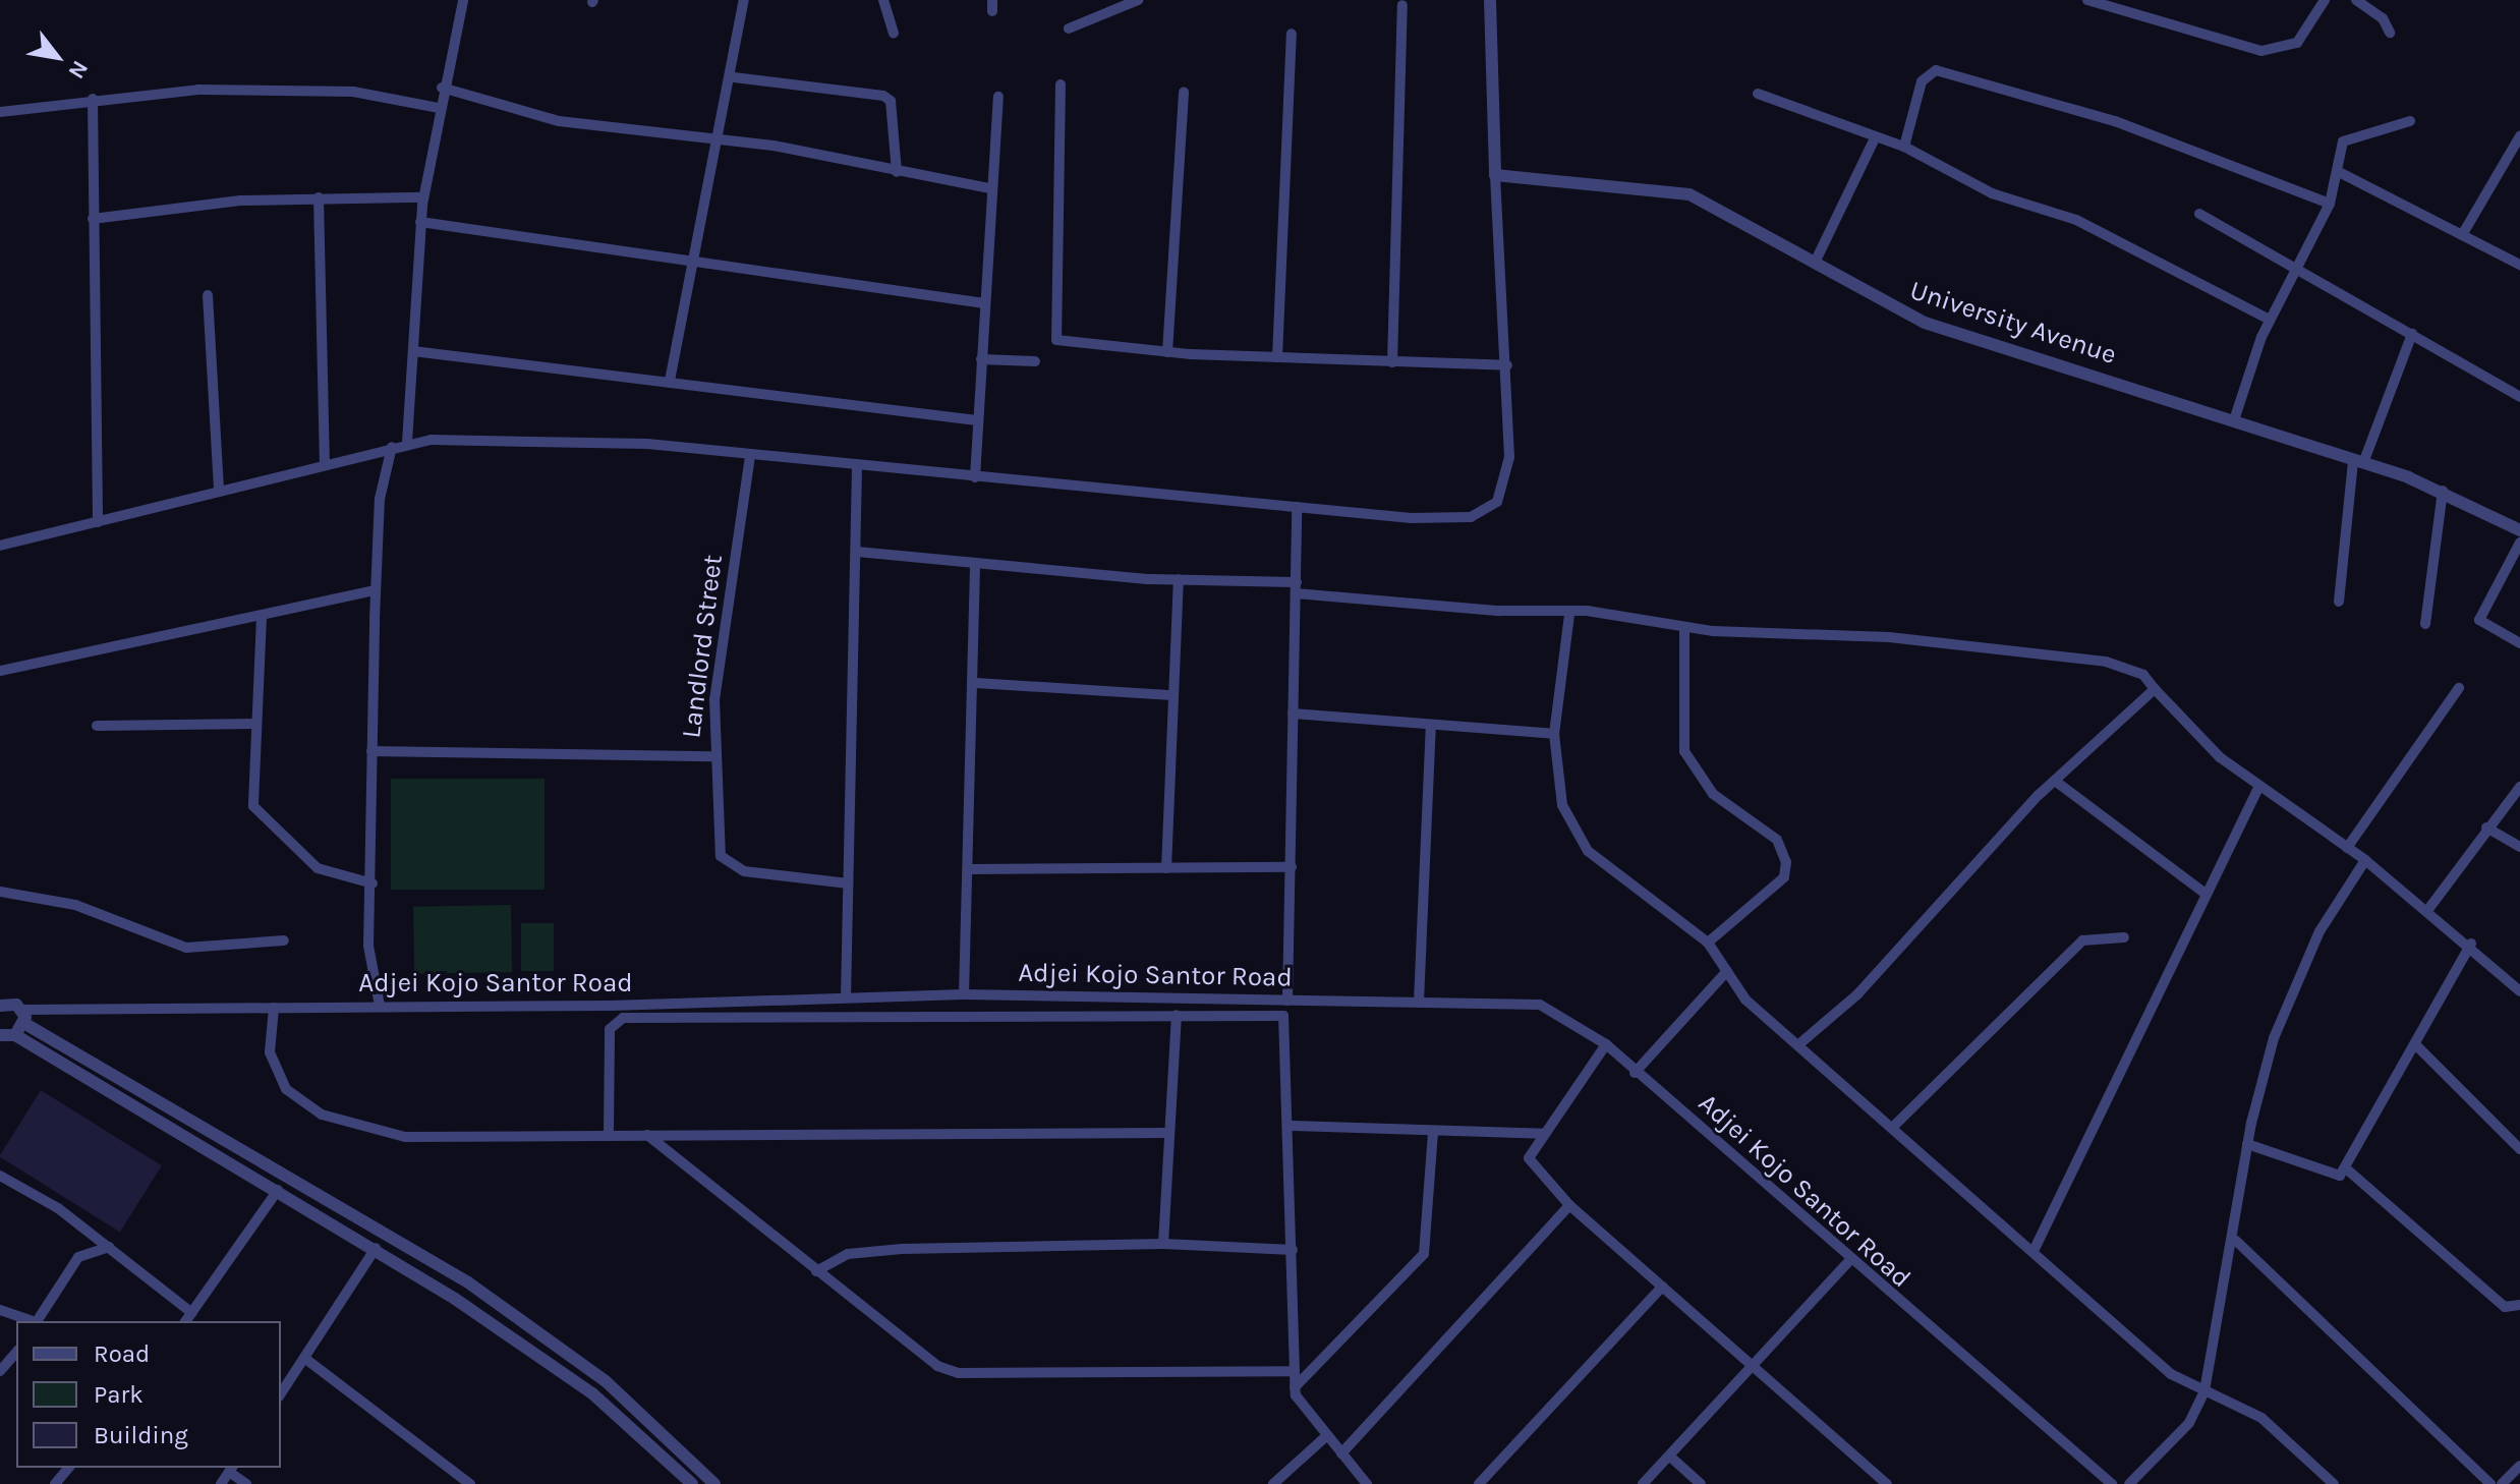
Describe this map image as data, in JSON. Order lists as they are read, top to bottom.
{
  "streets": {
    "street": ["University Avenue", "Landlord Street", "Adjei Kojo Santor Road"]
  },
  "legend": ["Road", "Park", "Building"],
  "north": "bottom right"
}
